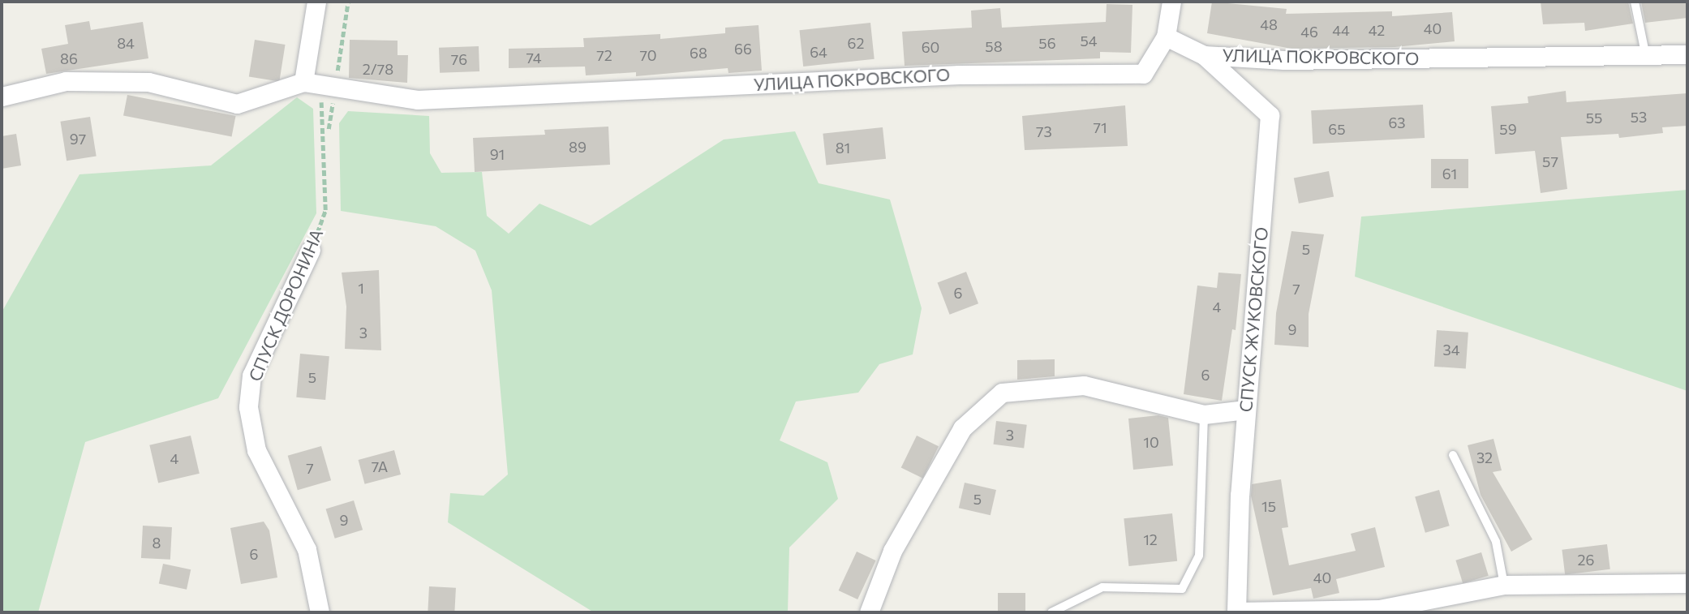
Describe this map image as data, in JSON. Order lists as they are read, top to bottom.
{
  "streets": {
    "street": ["УЛИЦА ПОКРОВСКОГО", "СПУСК ДОРОНИНА", "СПУСК ЖУКОВСКОГО"]
  },
  "crossings": [
    ["УЛИЦА ПОКРОВСКОГО", "СПУСК ДОРОНИНА"],
    ["УЛИЦА ПОКРОВСКОГО", "СПУСК ЖУКОВСКОГО"]
  ],
  "house_numbers": [
    "48",
    "40",
    "44",
    "42",
    "46",
    "54",
    "84",
    "62",
    "56",
    "58",
    "60",
    "66",
    "64",
    "68",
    "72",
    "70",
    "74",
    "86",
    "76",
    "2/78",
    "53",
    "55",
    "63",
    "71",
    "65",
    "59",
    "73",
    "97",
    "89",
    "81",
    "91",
    "57",
    "61",
    "5",
    "1",
    "7",
    "6",
    "4",
    "9",
    "3",
    "34",
    "6",
    "5",
    "3",
    "10",
    "32",
    "4",
    "7А",
    "7",
    "5",
    "15",
    "9",
    "12",
    "8",
    "6",
    "26",
    "40"
  ]
}
